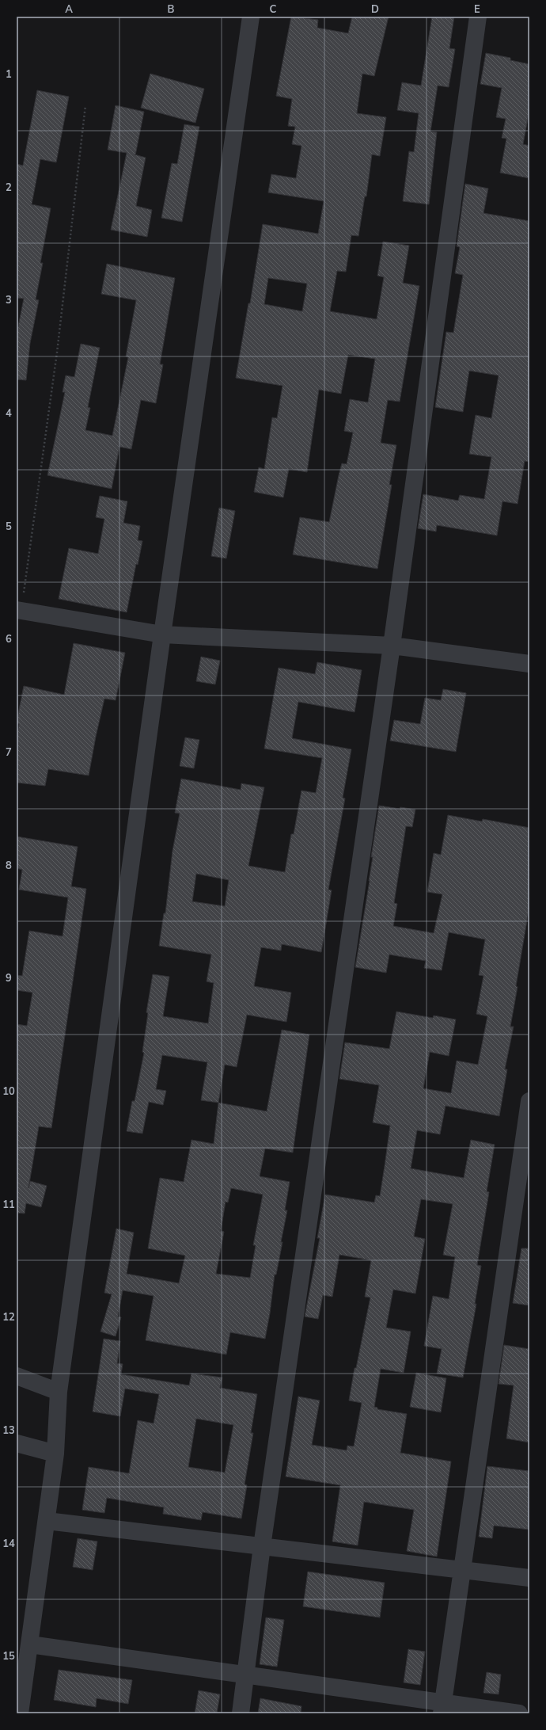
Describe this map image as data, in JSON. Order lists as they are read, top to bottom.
{
  "grid": {
    "columns": [
      "A",
      "B",
      "C",
      "D",
      "E"
    ],
    "rows": [
      "1",
      "2",
      "3",
      "4",
      "5",
      "6",
      "7",
      "8",
      "9",
      "10",
      "11",
      "12",
      "13",
      "14",
      "15"
    ]
  }
}
